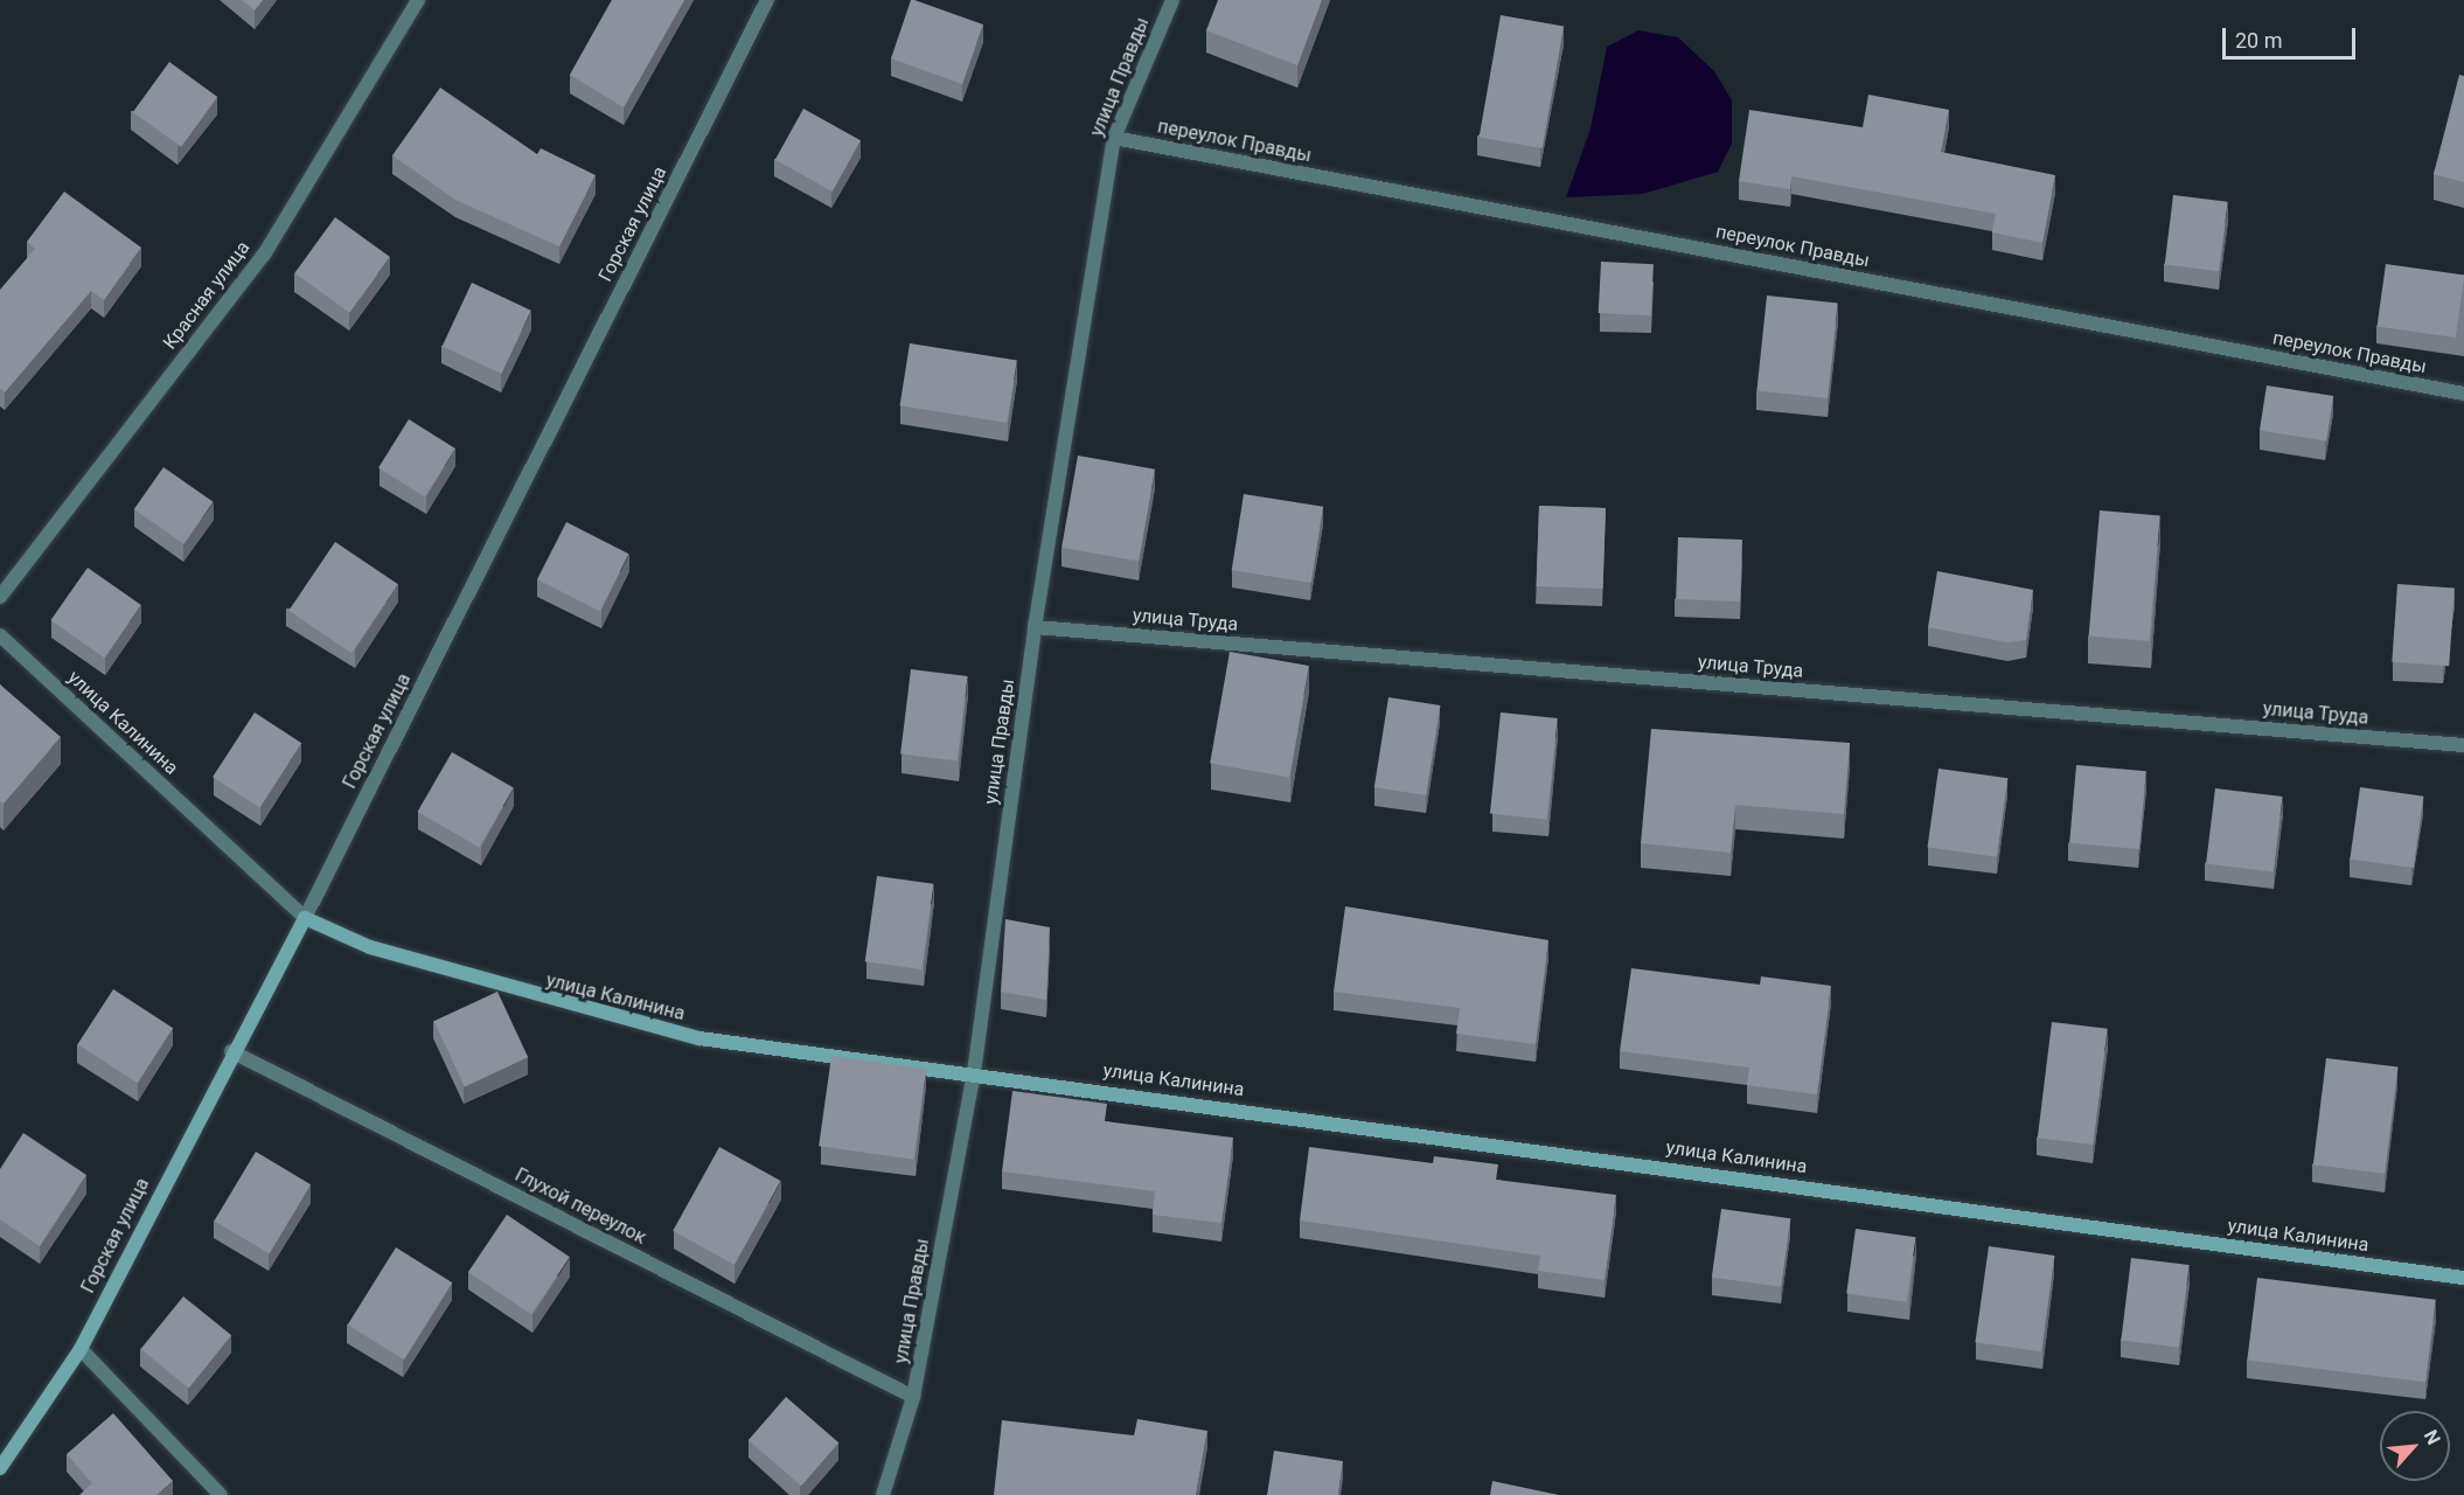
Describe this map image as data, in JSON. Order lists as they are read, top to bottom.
{
  "streets": {
    "main road": ["Горская улица", "улица Калинина"],
    "street": [
      "улица Правды",
      "переулок Правды",
      "Красная улица",
      "улица Труда",
      "Глухой переулок"
    ]
  },
  "crossings": [
    ["улица Правды", "переулок Правды"],
    ["улица Правды", "улица Труда"],
    ["улица Правды", "улица Калинина"],
    ["улица Правды", "Глухой переулок"],
    ["Горская улица", "улица Калинина"],
    ["Горская улица", "Глухой переулок"]
  ],
  "scale_bar": "20 m",
  "north": "top right"
}
